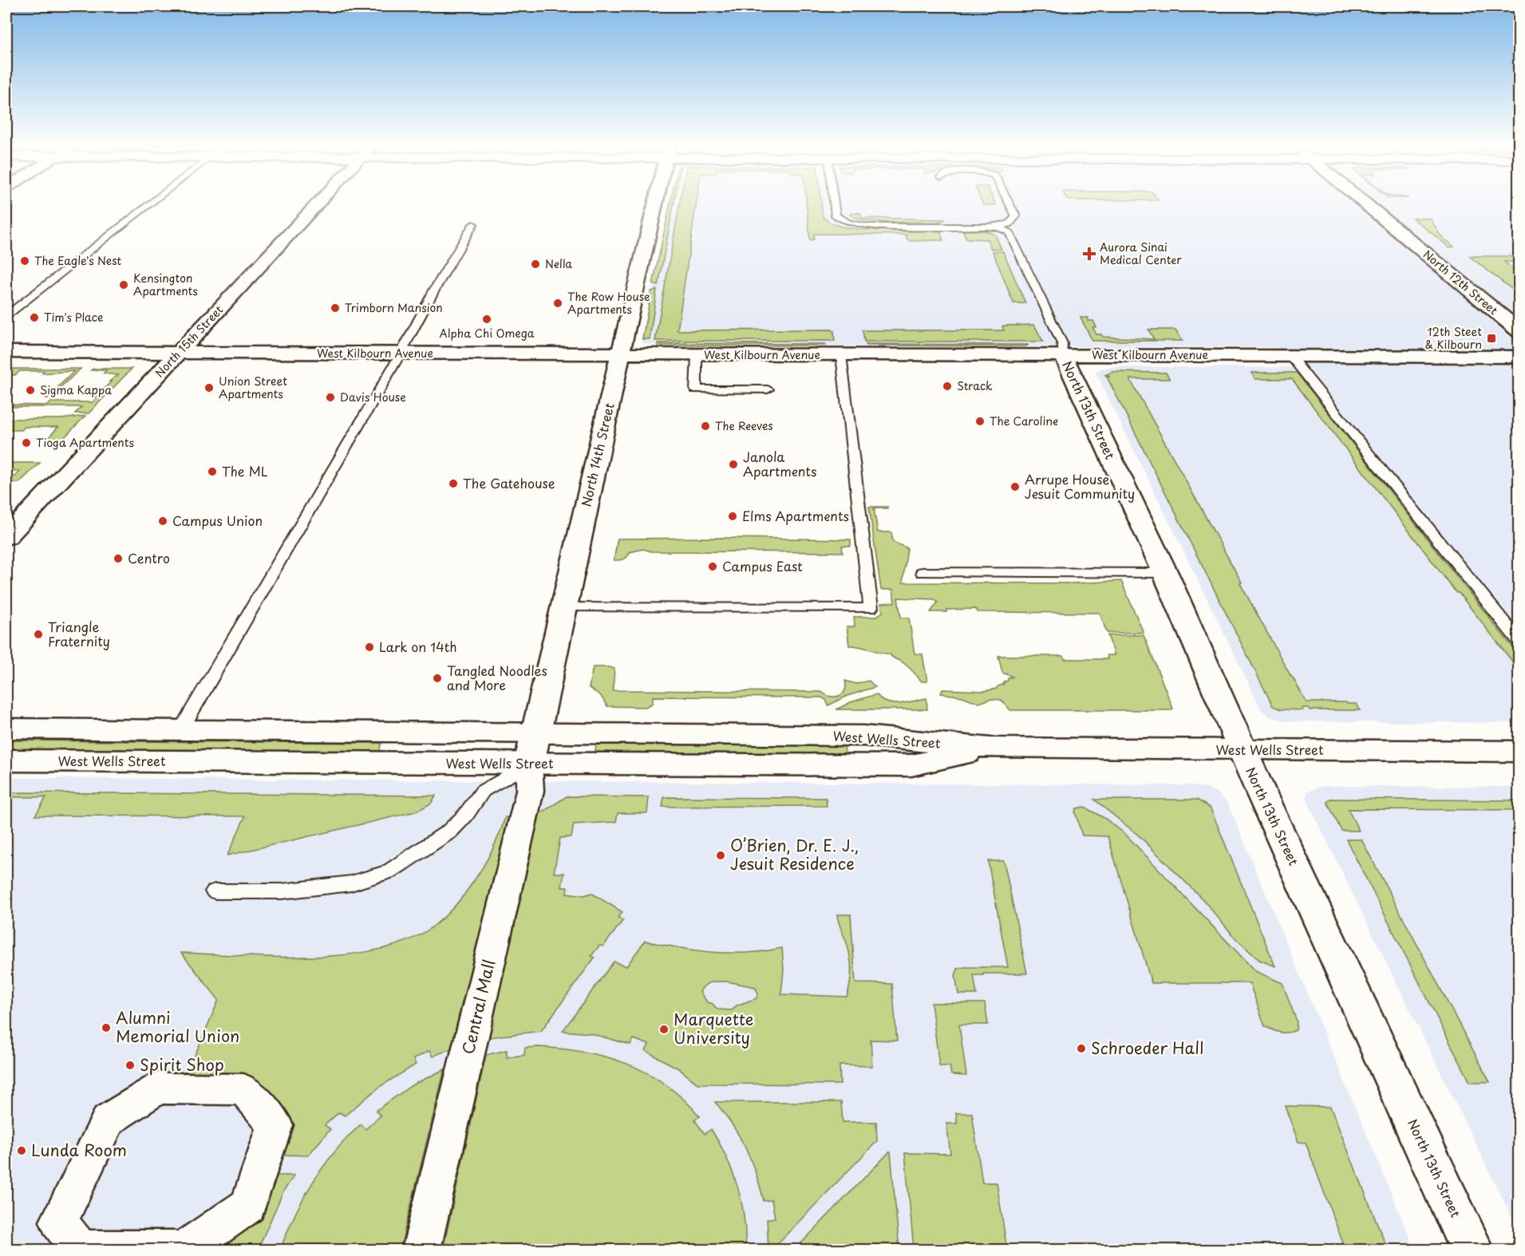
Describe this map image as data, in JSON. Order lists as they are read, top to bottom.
{
  "streets": {
    "street": [
      "North 12th Street",
      "North 15th Street",
      "West Kilbourn Avenue",
      "North 13th Street",
      "North 14th Street",
      "West Wells Street",
      "Central Mall"
    ]
  },
  "crossings": [
    ["North 15th Street", "West Kilbourn Avenue"],
    ["West Kilbourn Avenue", "North 13th Street"],
    ["West Kilbourn Avenue", "North 14th Street"],
    ["North 13th Street", "West Wells Street"],
    ["North 14th Street", "West Wells Street"],
    ["North 14th Street", "Central Mall"],
    ["West Wells Street", "Central Mall"]
  ],
  "places": {
    "health": ["Aurora Sinai Medical Center"],
    "other": [
      "The Eagle's Nest",
      "Nella",
      "Kensington Apartments",
      "The Row House Apartments",
      "Trimborn Mansion",
      "Tim's Place",
      "Alpha Chi Omega",
      "Strack",
      "Union Street Apartments",
      "Sigma Kappa",
      "Davis House",
      "The Caroline",
      "The Reeves",
      "Tioga Apartments",
      "Janola Apartments",
      "The ML",
      "The Gatehouse",
      "Arrupe House Jesuit Community",
      "Elms Apartments",
      "Campus Union",
      "Centro",
      "Campus East",
      "Triangle Fraternity",
      "Lark on 14th",
      "Tangled Noodles and More",
      "O’Brien, Dr. E. J., Jesuit Residence",
      "Alumni Memorial Union",
      "Marquette University",
      "Schroeder Hall",
      "Spirit Shop",
      "Lunda Room"
    ],
    "transit": ["12th Steet & Kilbourn"]
  }
}
